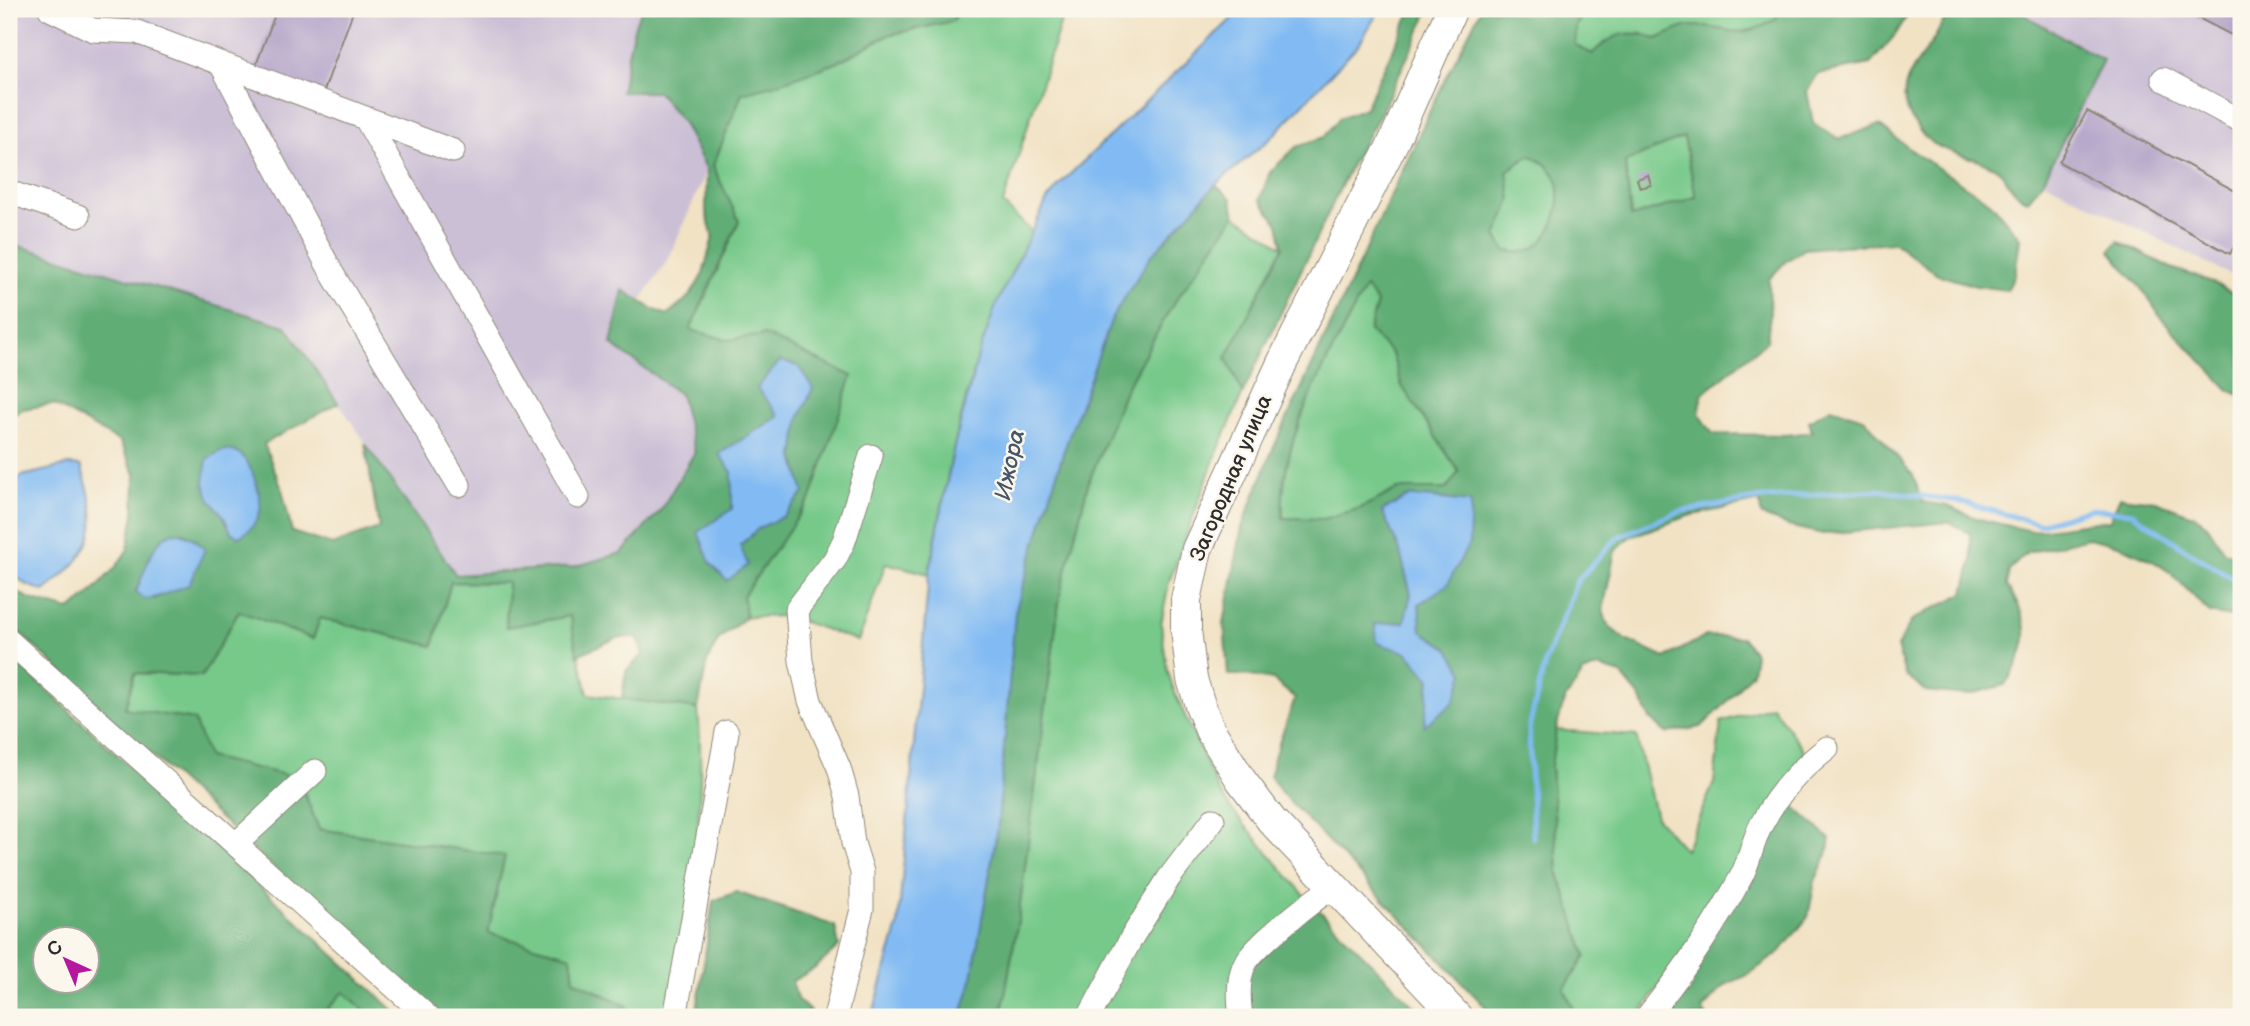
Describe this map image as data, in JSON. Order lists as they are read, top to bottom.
{
  "streets": {
    "main road": ["Загородная улица"]
  },
  "water": ["Ижора"],
  "north": "top left"
}
